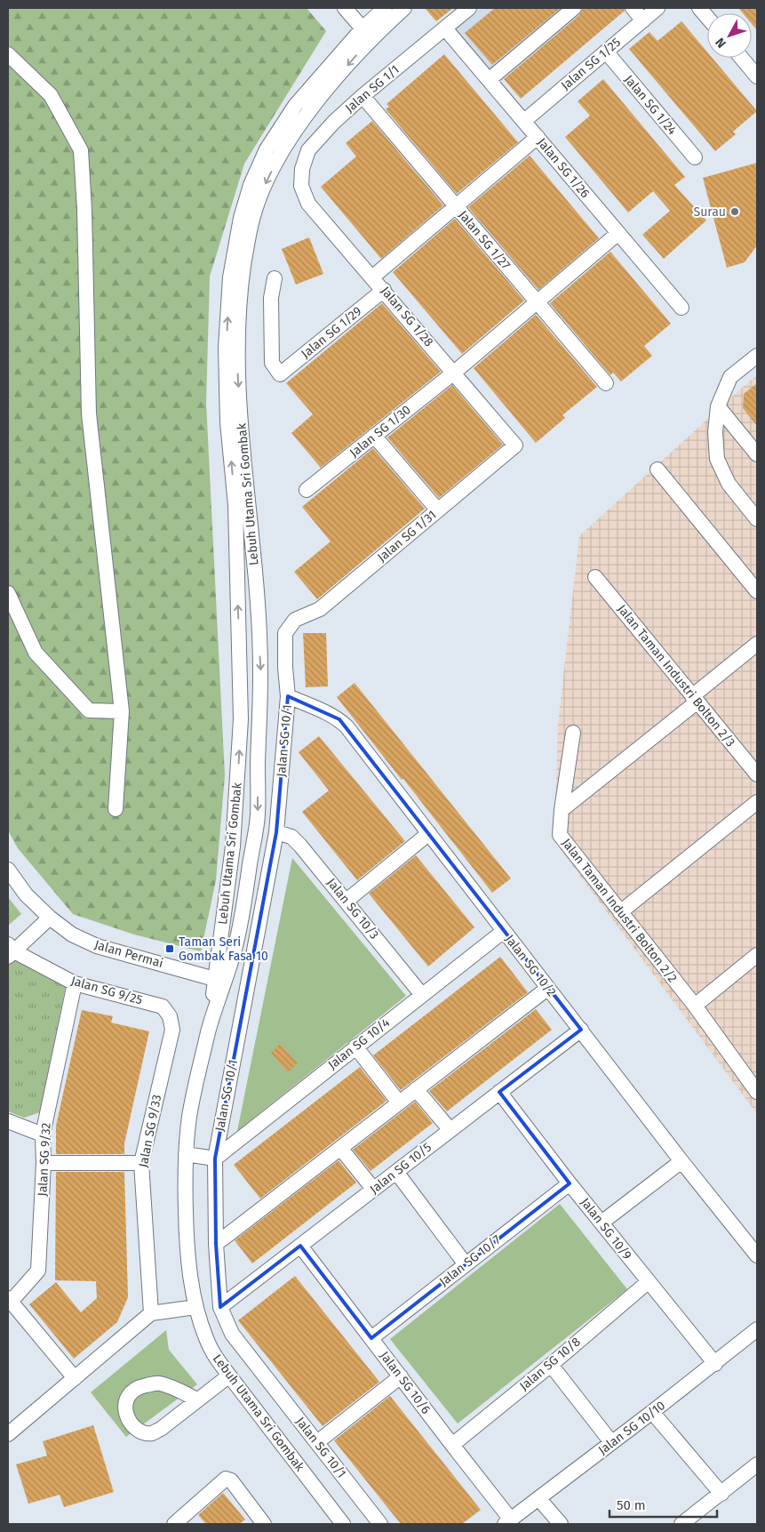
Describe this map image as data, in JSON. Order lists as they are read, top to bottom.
{
  "streets": {
    "street": [
      "Jalan SG 1/25",
      "Jalan SG 1/1",
      "Jalan SG 1/24",
      "Jalan SG 1/26",
      "Jalan SG 1/27",
      "Jalan SG 1/28",
      "Jalan SG 1/29",
      "Jalan SG 1/30",
      "Lebuh Utama Sri Gombak",
      "Jalan SG 1/31",
      "Jalan Taman Industri Bolton 2/3",
      "Jalan SG 10/1",
      "Jalan SG 10/3",
      "Jalan Taman Industri Bolton 2/2",
      "Jalan Permai",
      "Jalan SG 10/2",
      "Jalan SG 9/25",
      "Jalan SG 10/4",
      "Jalan SG 9/33",
      "Jalan SG 9/32",
      "Jalan SG 10/5",
      "Jalan SG 10/9",
      "Jalan SG 10/7",
      "Jalan SG 10/8",
      "Jalan SG 10/6",
      "Jalan SG 10/10"
    ]
  },
  "crossings": [
    ["Jalan SG 1/25", "Jalan SG 1/24"],
    ["Jalan SG 1/25", "Jalan SG 1/26"],
    ["Jalan SG 1/1", "Jalan SG 1/26"],
    ["Jalan SG 1/1", "Jalan SG 1/27"],
    ["Jalan SG 1/1", "Jalan SG 1/28"],
    ["Jalan SG 1/26", "Jalan SG 1/30"],
    ["Jalan SG 1/27", "Jalan SG 1/30"],
    ["Jalan SG 1/28", "Jalan SG 1/29"],
    ["Jalan SG 1/28", "Jalan SG 1/30"],
    ["Jalan SG 1/28", "Jalan SG 1/31"],
    ["Lebuh Utama Sri Gombak", "Jalan Permai"],
    ["Jalan SG 1/31", "Jalan SG 10/1"],
    ["Jalan SG 10/1", "Jalan SG 10/3"],
    ["Jalan SG 10/1", "Jalan SG 10/2"],
    ["Jalan SG 10/1", "Jalan SG 10/4"],
    ["Jalan SG 10/1", "Jalan SG 10/5"],
    ["Jalan SG 10/3", "Jalan SG 10/4"],
    ["Jalan SG 10/2", "Jalan SG 10/4"],
    ["Jalan SG 10/2", "Jalan SG 10/5"],
    ["Jalan SG 9/25", "Jalan SG 9/33"],
    ["Jalan SG 9/25", "Jalan SG 9/32"],
    ["Jalan SG 10/5", "Jalan SG 10/9"],
    ["Jalan SG 10/5", "Jalan SG 10/6"],
    ["Jalan SG 10/9", "Jalan SG 10/7"],
    ["Jalan SG 10/9", "Jalan SG 10/8"],
    ["Jalan SG 10/9", "Jalan SG 10/10"],
    ["Jalan SG 10/7", "Jalan SG 10/6"],
    ["Jalan SG 10/8", "Jalan SG 10/6"],
    ["Jalan SG 10/6", "Jalan SG 10/10"]
  ],
  "places": {
    "other": ["Surau"],
    "transit": ["Taman Seri Gombak Fasa 10"]
  },
  "scale_bar": "50 m",
  "north": "bottom left"
}
